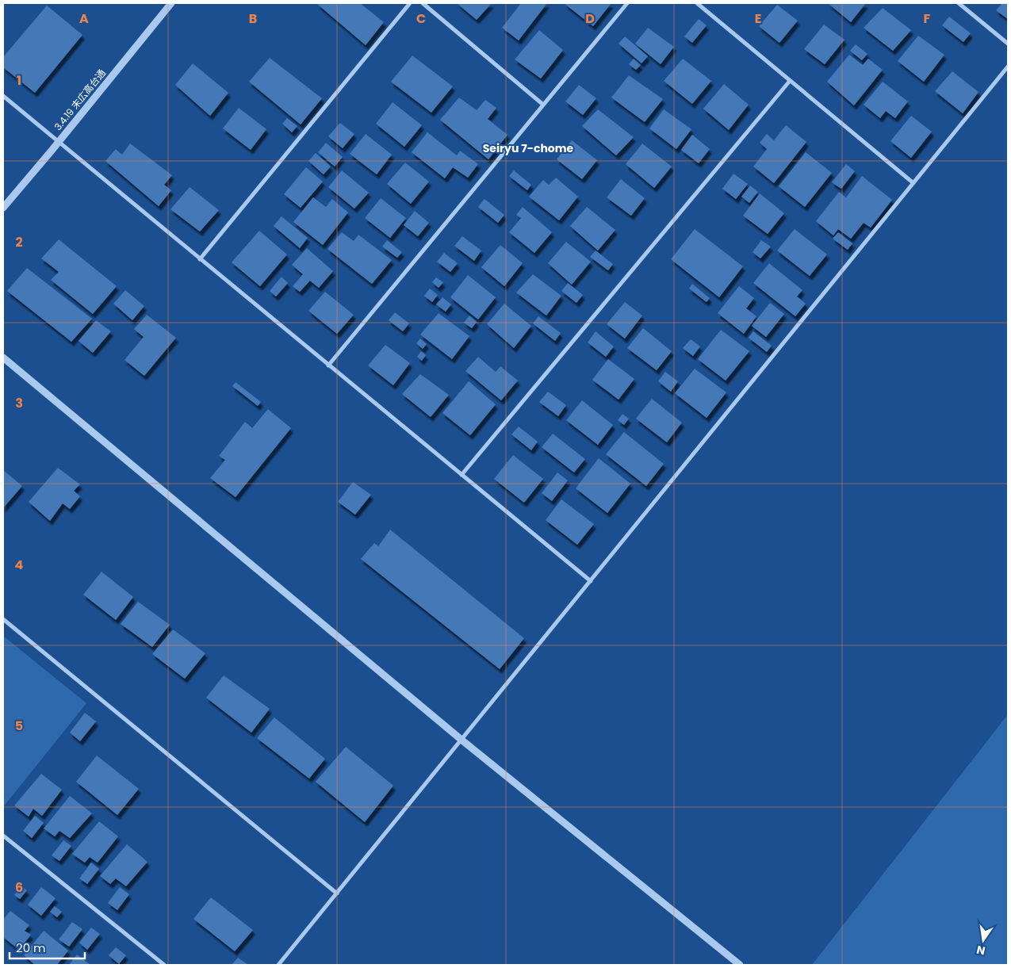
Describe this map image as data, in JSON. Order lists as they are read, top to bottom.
{
  "streets": {
    "street": ["3.4.19 末広高台通"]
  },
  "districts": ["Seiryu 7-chome"],
  "scale_bar": "20 m",
  "north": "bottom",
  "grid": {
    "columns": [
      "A",
      "B",
      "C",
      "D",
      "E",
      "F"
    ],
    "rows": [
      "1",
      "2",
      "3",
      "4",
      "5",
      "6"
    ]
  }
}
